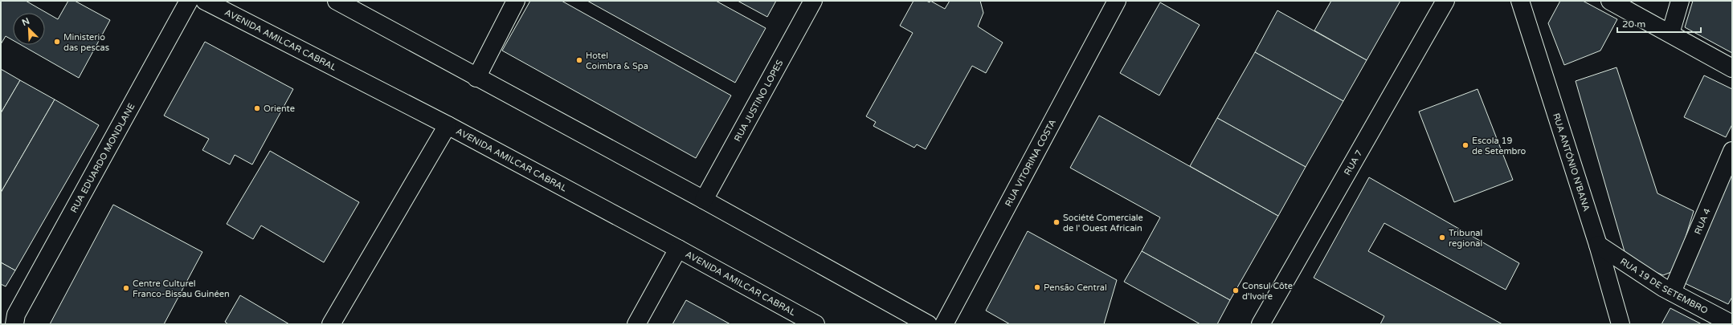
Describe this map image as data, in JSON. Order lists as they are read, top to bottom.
{
  "streets": {
    "street": [
      "AVENIDA AMILCAR CABRAL",
      "RUA JUSTINO LOPES",
      "RUA EDUARDO MONDLANE",
      "RUA VITORINA COSTA",
      "RUA 7",
      "RUA ANTÓNIO N'BANA",
      "RUA 4",
      "RUA 19 DE SETEMBRO"
    ]
  },
  "crossings": [
    ["RUA ANTÓNIO N'BANA", "RUA 19 DE SETEMBRO"],
    ["RUA 4", "RUA 19 DE SETEMBRO"]
  ],
  "places": [
    "Ministerio das pescas",
    "Hotel Coimbra & Spa",
    "Oriente",
    "Escola 19 de Setembro",
    "Société Comerciale de l' Ouest Africain",
    "Tribunal regional",
    "Pensão Central",
    "Centre Culturel Franco-Bissau Guinéen",
    "Consul Côte d'Ivoire"
  ],
  "scale_bar": "20 m",
  "north": "top left"
}
